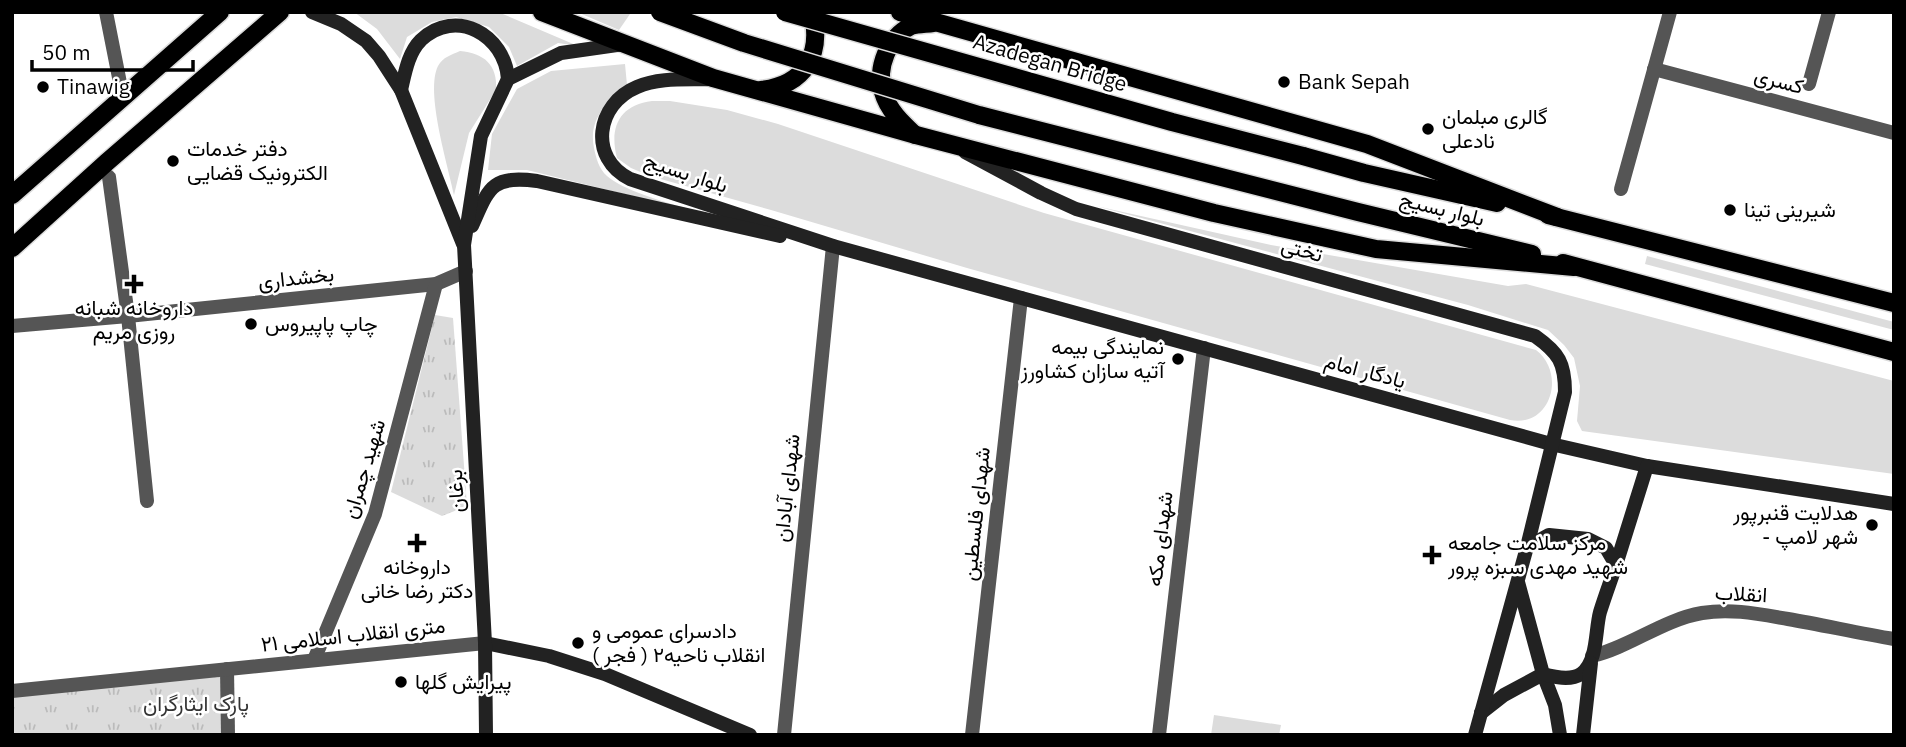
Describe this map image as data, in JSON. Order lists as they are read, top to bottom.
{
  "streets": {
    "main road": ["Azadegan Bridge", "بلوار بسیج"],
    "street": [
      "کسری",
      "تختی",
      "بخشداری",
      "یادگار امام",
      "شهید چمران",
      "شهدای آبادان",
      "برغان",
      "شهدای فلسطین",
      "شهدای مکه",
      "انقلاب",
      "۲۱ متری انقلاب اسلامی"
    ]
  },
  "crossings": [
    ["Azadegan Bridge", "بلوار بسیج"],
    ["بلوار بسیج", "یادگار امام"],
    ["بلوار بسیج", "شهدای آبادان"],
    ["تختی", "یادگار امام"],
    ["بخشداری", "شهید چمران"],
    ["بخشداری", "برغان"],
    ["یادگار امام", "شهدای آبادان"],
    ["یادگار امام", "شهدای فلسطین"],
    ["یادگار امام", "شهدای مکه"],
    ["شهید چمران", "۲۱ متری انقلاب اسلامی"],
    ["برغان", "۲۱ متری انقلاب اسلامی"]
  ],
  "parks": ["پارک ایثارگران"],
  "places": {
    "other": [
      "Bank Sepah",
      "Tinawig",
      "گالری مبلمان نادعلی",
      "دفتر خدمات الکترونیک قضایی",
      "شیرینی تینا",
      "چاپ پاپیروس",
      "نمایندگی بیمه آتیه سازان کشاورز",
      "هدلایت قنبرپور - شهر لامپ",
      "دادسرای عمومی و انقلاب ناحیه۲ ( فجر )",
      "پیرایش گلها"
    ],
    "health": ["داروخانه شبانه روزی مریم", "داروخانه دکتر رضا خانی", "مرکز سلامت جامعه شهید مهدی سبزه پرور"]
  },
  "scale_bar": "50 m"
}
